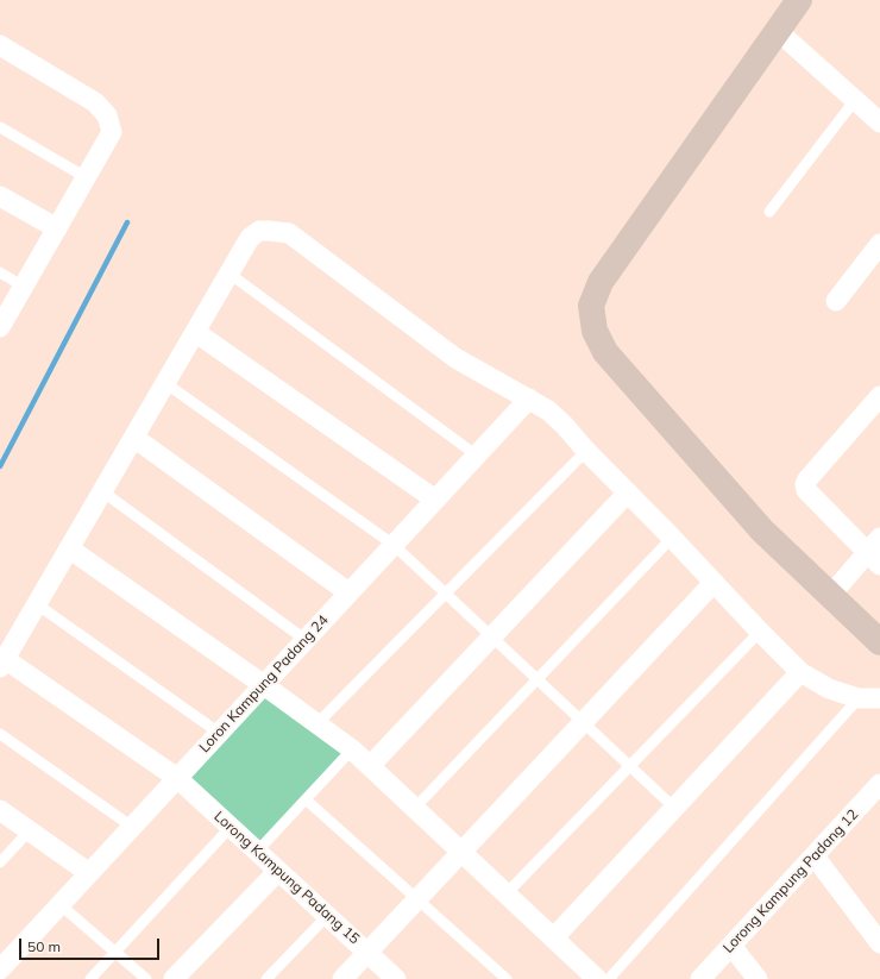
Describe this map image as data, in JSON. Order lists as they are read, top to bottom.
{
  "streets": {
    "street": ["Loron Kampung Padang 24", "Lorong Kampung Padang 15", "Lorong Kampung Padang 12"]
  },
  "crossings": [
    ["Loron Kampung Padang 24", "Lorong Kampung Padang 15"]
  ],
  "scale_bar": "50 m"
}
